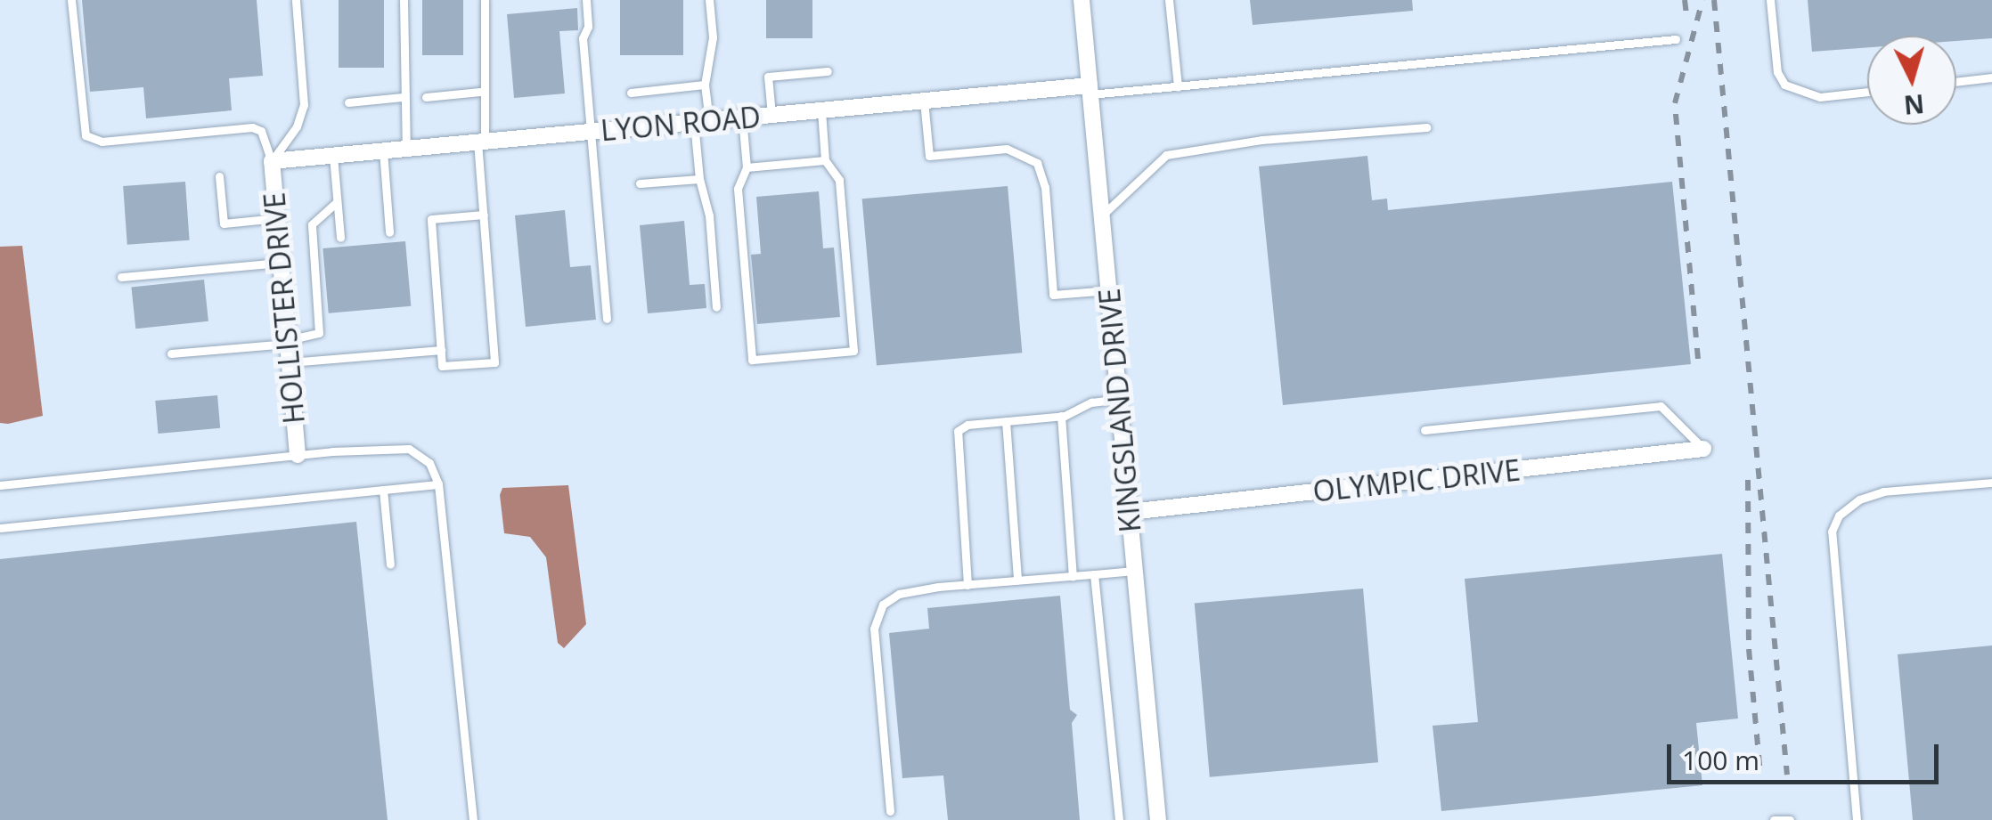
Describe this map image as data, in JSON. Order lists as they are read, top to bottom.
{
  "streets": {
    "street": [
      "LYON ROAD",
      "HOLLISTER DRIVE",
      "KINGSLAND DRIVE",
      "OLYMPIC DRIVE"
    ]
  },
  "crossings": [
    ["LYON ROAD", "HOLLISTER DRIVE"],
    ["LYON ROAD", "KINGSLAND DRIVE"],
    ["KINGSLAND DRIVE", "OLYMPIC DRIVE"]
  ],
  "scale_bar": "100 m",
  "north": "bottom"
}
